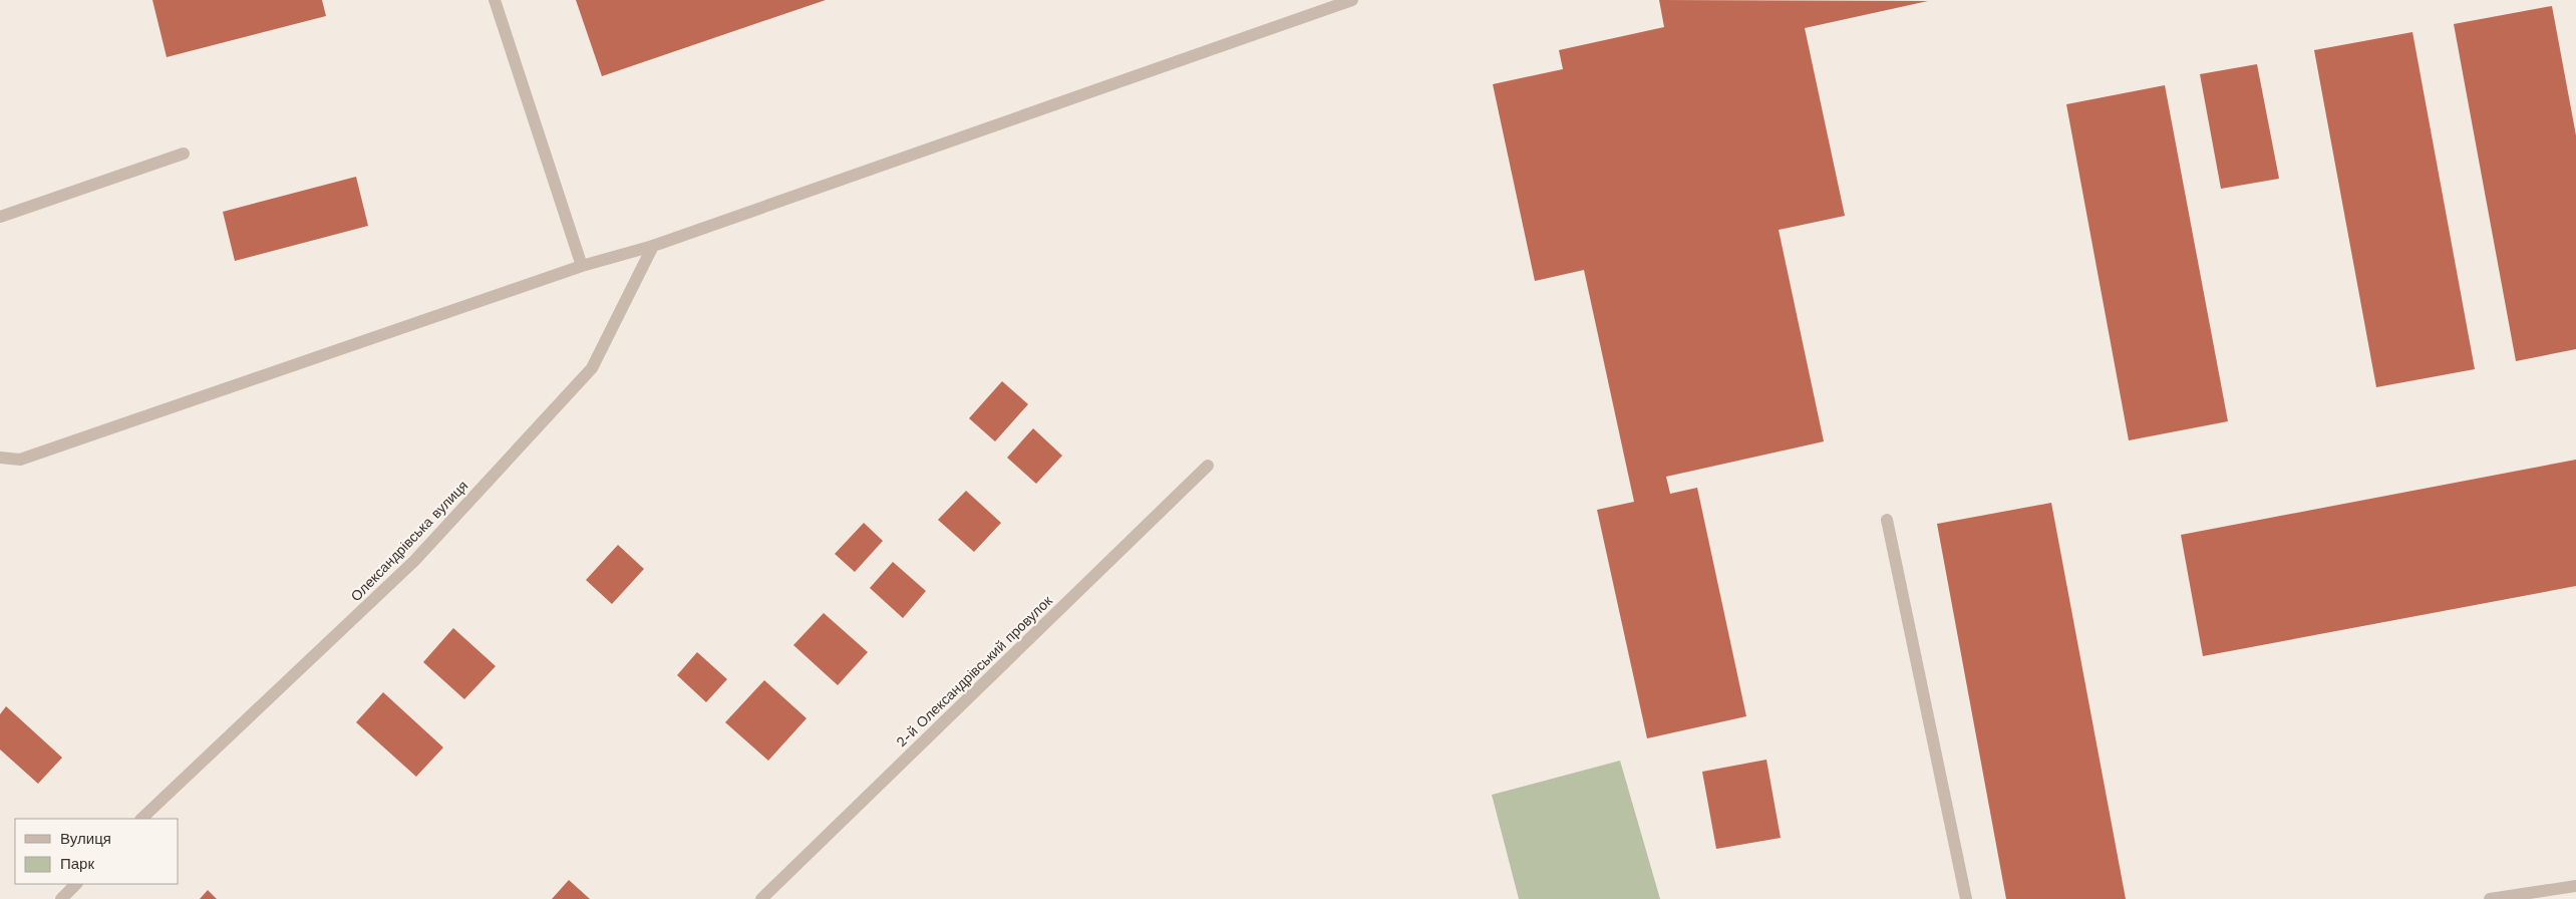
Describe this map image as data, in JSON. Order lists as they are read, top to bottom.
{
  "streets": {
    "street": ["Олександрівська вулиця", "2-й Олександрівський провулок"]
  },
  "legend": ["Вулиця", "Парк"]
}
